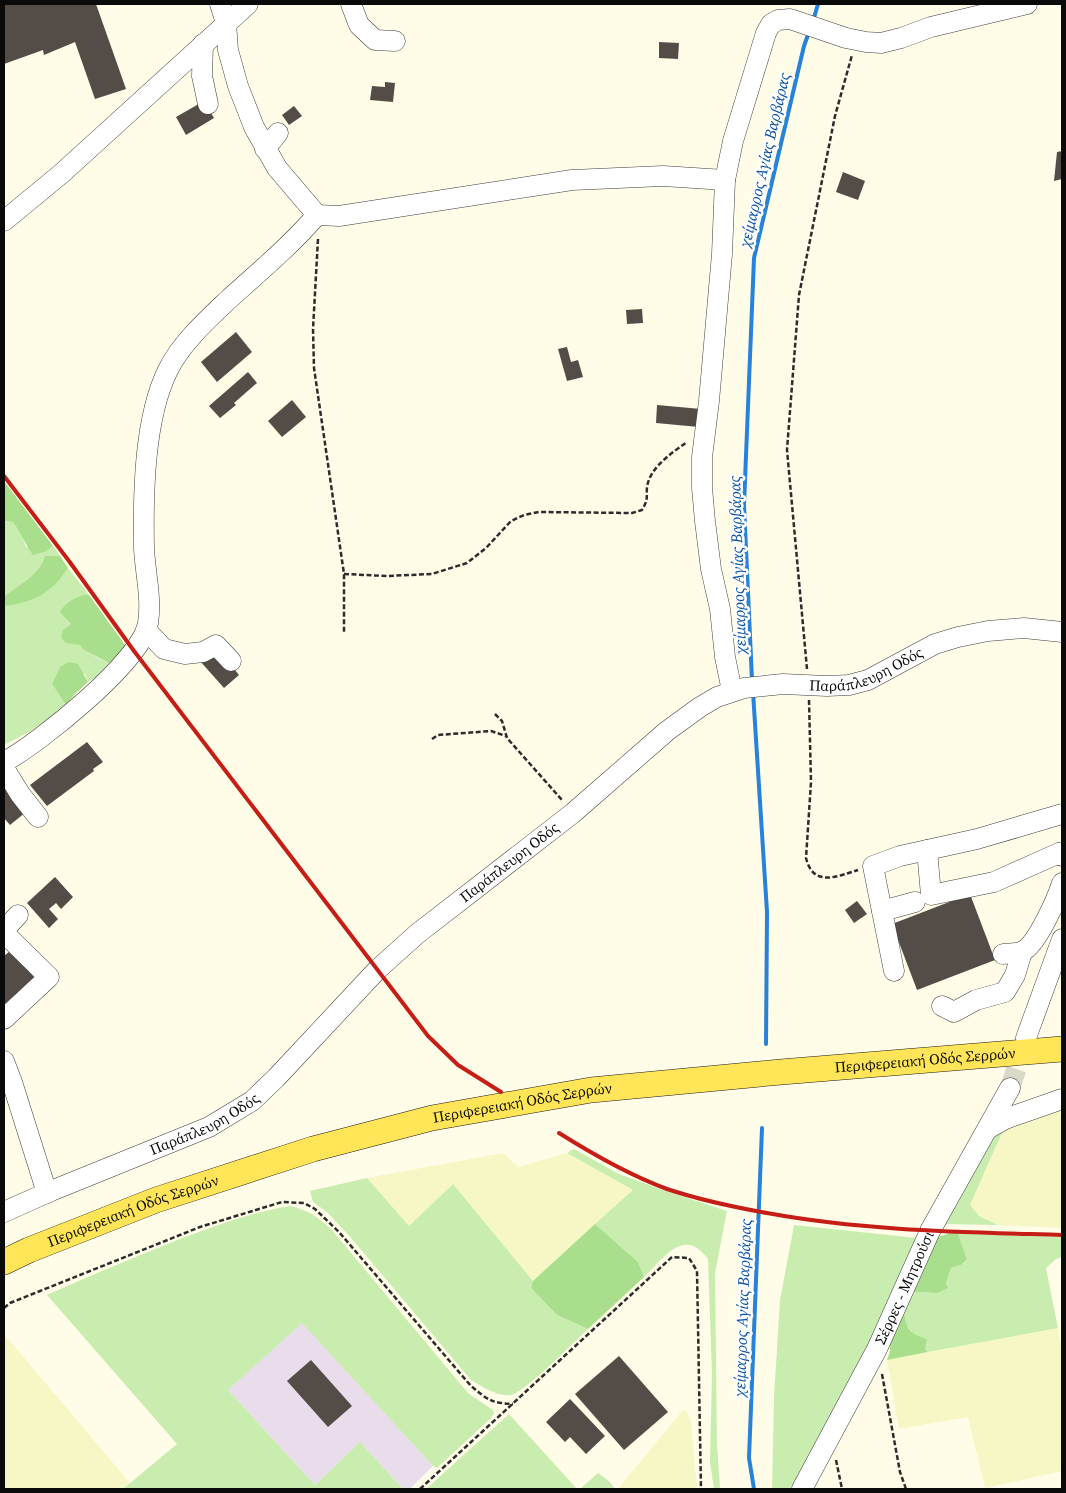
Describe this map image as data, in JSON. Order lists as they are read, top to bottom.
{
  "streets": {
    "main road": ["Περιφερειακή Οδός Σερρών"],
    "street": ["Παράπλευρη Οδός", "Σέρρες - Μητρούσι"]
  },
  "water": ["χείμαρρος Αγίας Βαρβάρας"]
}
